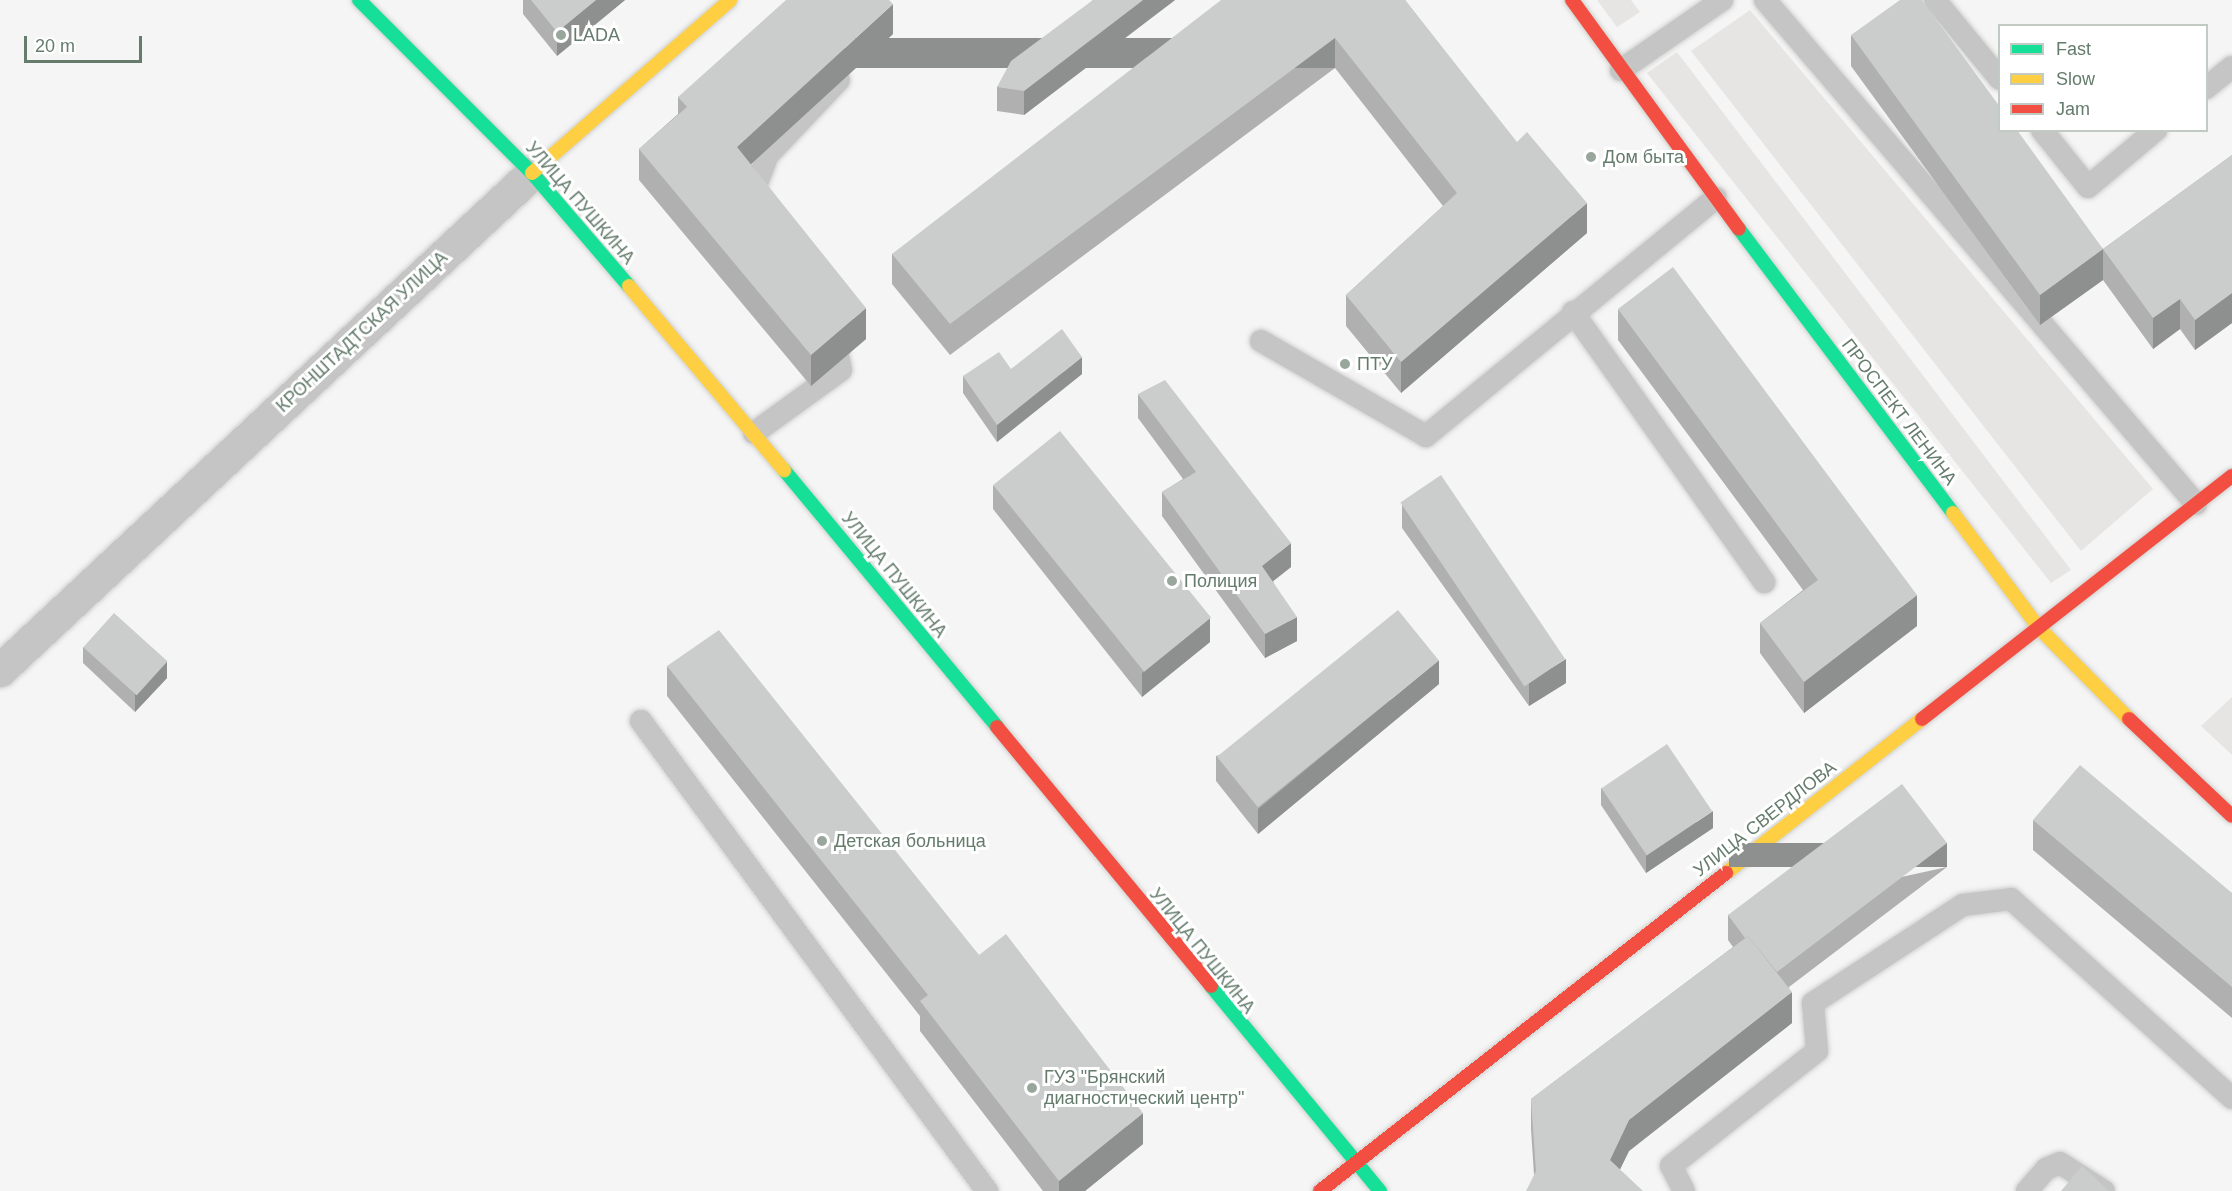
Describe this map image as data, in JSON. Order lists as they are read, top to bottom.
{
  "streets": {
    "main road": [
      "УЛИЦА ПУШКИНА",
      "КРОНШТАДТСКАЯ УЛИЦА",
      "ПРОСПЕКТ ЛЕНИНА",
      "УЛИЦА СВЕРДЛОВА"
    ]
  },
  "crossings": [
    ["УЛИЦА ПУШКИНА", "КРОНШТАДТСКАЯ УЛИЦА"],
    ["УЛИЦА ПУШКИНА", "УЛИЦА СВЕРДЛОВА"],
    ["ПРОСПЕКТ ЛЕНИНА", "УЛИЦА СВЕРДЛОВА"]
  ],
  "places": [
    "LADA",
    "Дом быта",
    "ПТУ",
    "Полиция",
    "Детская больница",
    "ГУЗ \"Брянский диагностический центр\""
  ],
  "legend": ["Fast", "Slow", "Jam"],
  "scale_bar": "20 m"
}
